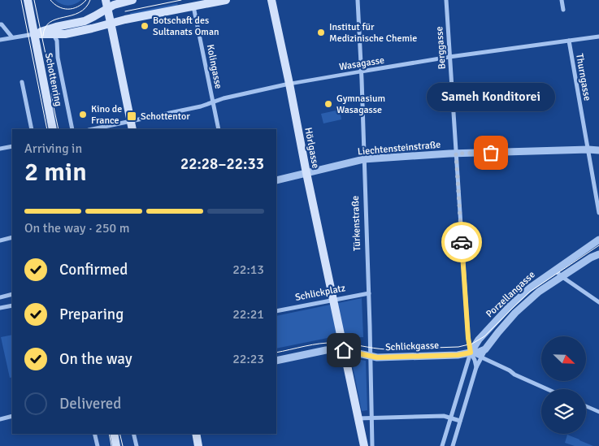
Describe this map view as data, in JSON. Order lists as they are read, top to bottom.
{
  "streets": {
    "main road": ["Schottenring", "Hörlgasse"],
    "street": [
      "Berggasse",
      "Wasagasse",
      "Kolingasse",
      "Thurngasse",
      "Liechtensteinstraße",
      "Türkenstraße",
      "Schlickplatz",
      "Porzellangasse",
      "Schlickgasse"
    ]
  },
  "crossings": [
    ["Berggasse", "Wasagasse"],
    ["Berggasse", "Liechtensteinstraße"],
    ["Berggasse", "Porzellangasse"],
    ["Berggasse", "Schlickgasse"],
    ["Wasagasse", "Kolingasse"],
    ["Wasagasse", "Thurngasse"],
    ["Wasagasse", "Hörlgasse"],
    ["Wasagasse", "Türkenstraße"],
    ["Thurngasse", "Liechtensteinstraße"],
    ["Hörlgasse", "Liechtensteinstraße"],
    ["Hörlgasse", "Schlickplatz"],
    ["Liechtensteinstraße", "Türkenstraße"],
    ["Türkenstraße", "Schlickplatz"],
    ["Türkenstraße", "Schlickgasse"],
    ["Porzellangasse", "Schlickgasse"]
  ],
  "places": {
    "other": [
      "Botschaft des Sultanats Oman",
      "Institut für Medizinische Chemie",
      "Gymnasium Wasagasse",
      "Kino de France",
      "Sameh Konditorei"
    ],
    "transit": ["Schottentor"]
  },
  "north": "bottom right",
  "page": {
    "bubble": "Sameh Konditorei",
    "heading": ["2 min", "Arriving in", "22:28–22:33"],
    "bar": "On the way · 250 m",
    "list": [
      ["Confirmed", "22:13"],
      ["Preparing", "22:21"],
      ["On the way", "22:23"],
      "Delivered"
    ]
  }
}
